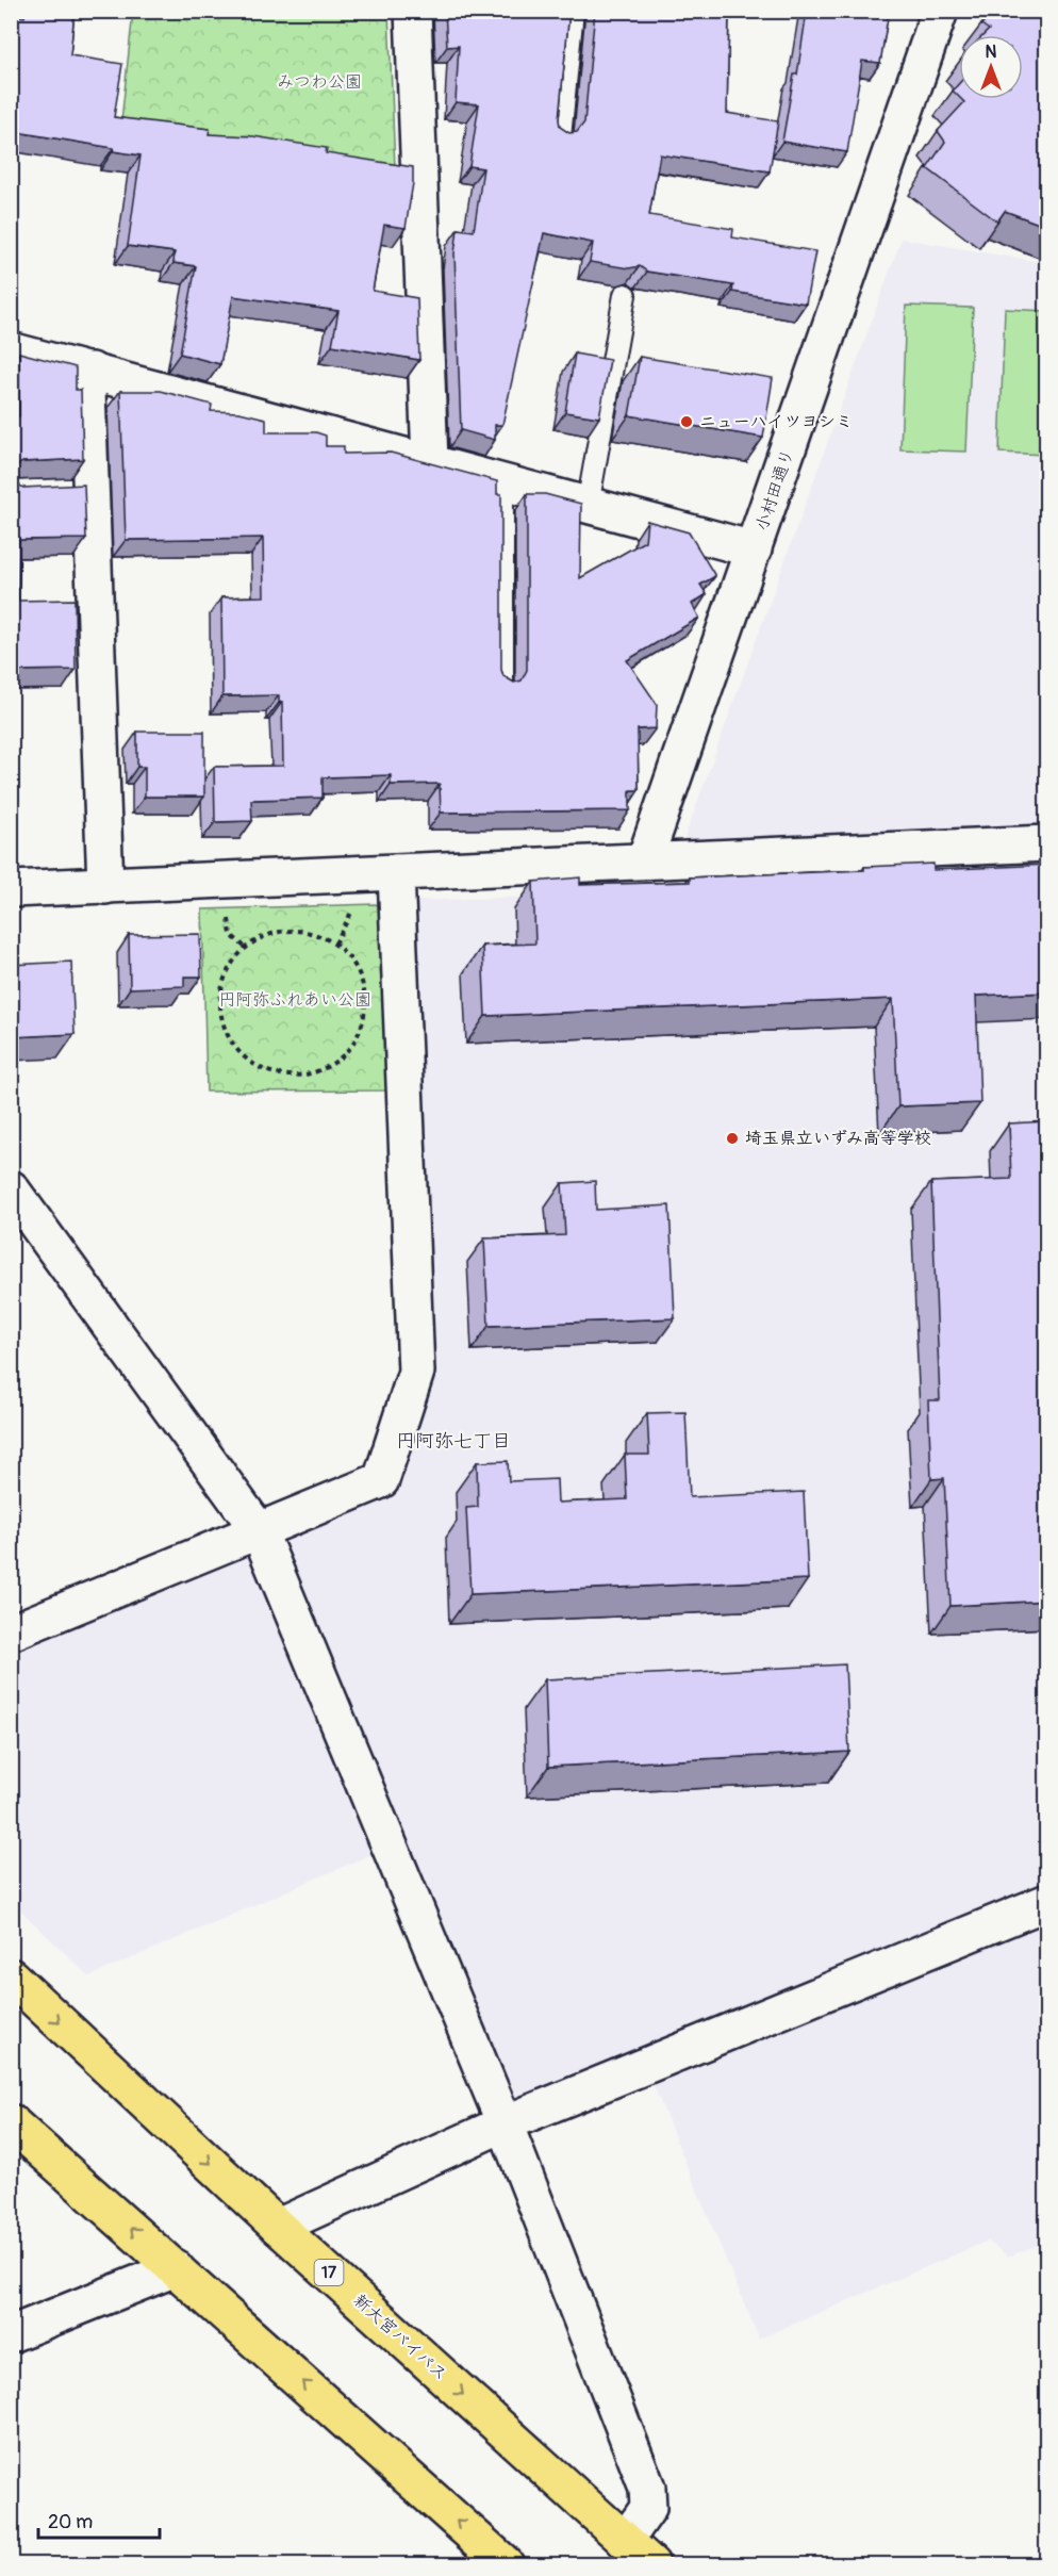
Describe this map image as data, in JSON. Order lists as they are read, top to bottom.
{
  "streets": {
    "highway": ["17", "新大宮バイパス"],
    "street": ["小村田通り"]
  },
  "districts": ["円阿弥七丁目"],
  "parks": ["みつわ公園", "円阿弥ふれあい公園"],
  "places": ["ニューハイツヨシミ", "埼玉県立いずみ高等学校"],
  "scale_bar": "20 m",
  "north": "top"
}
